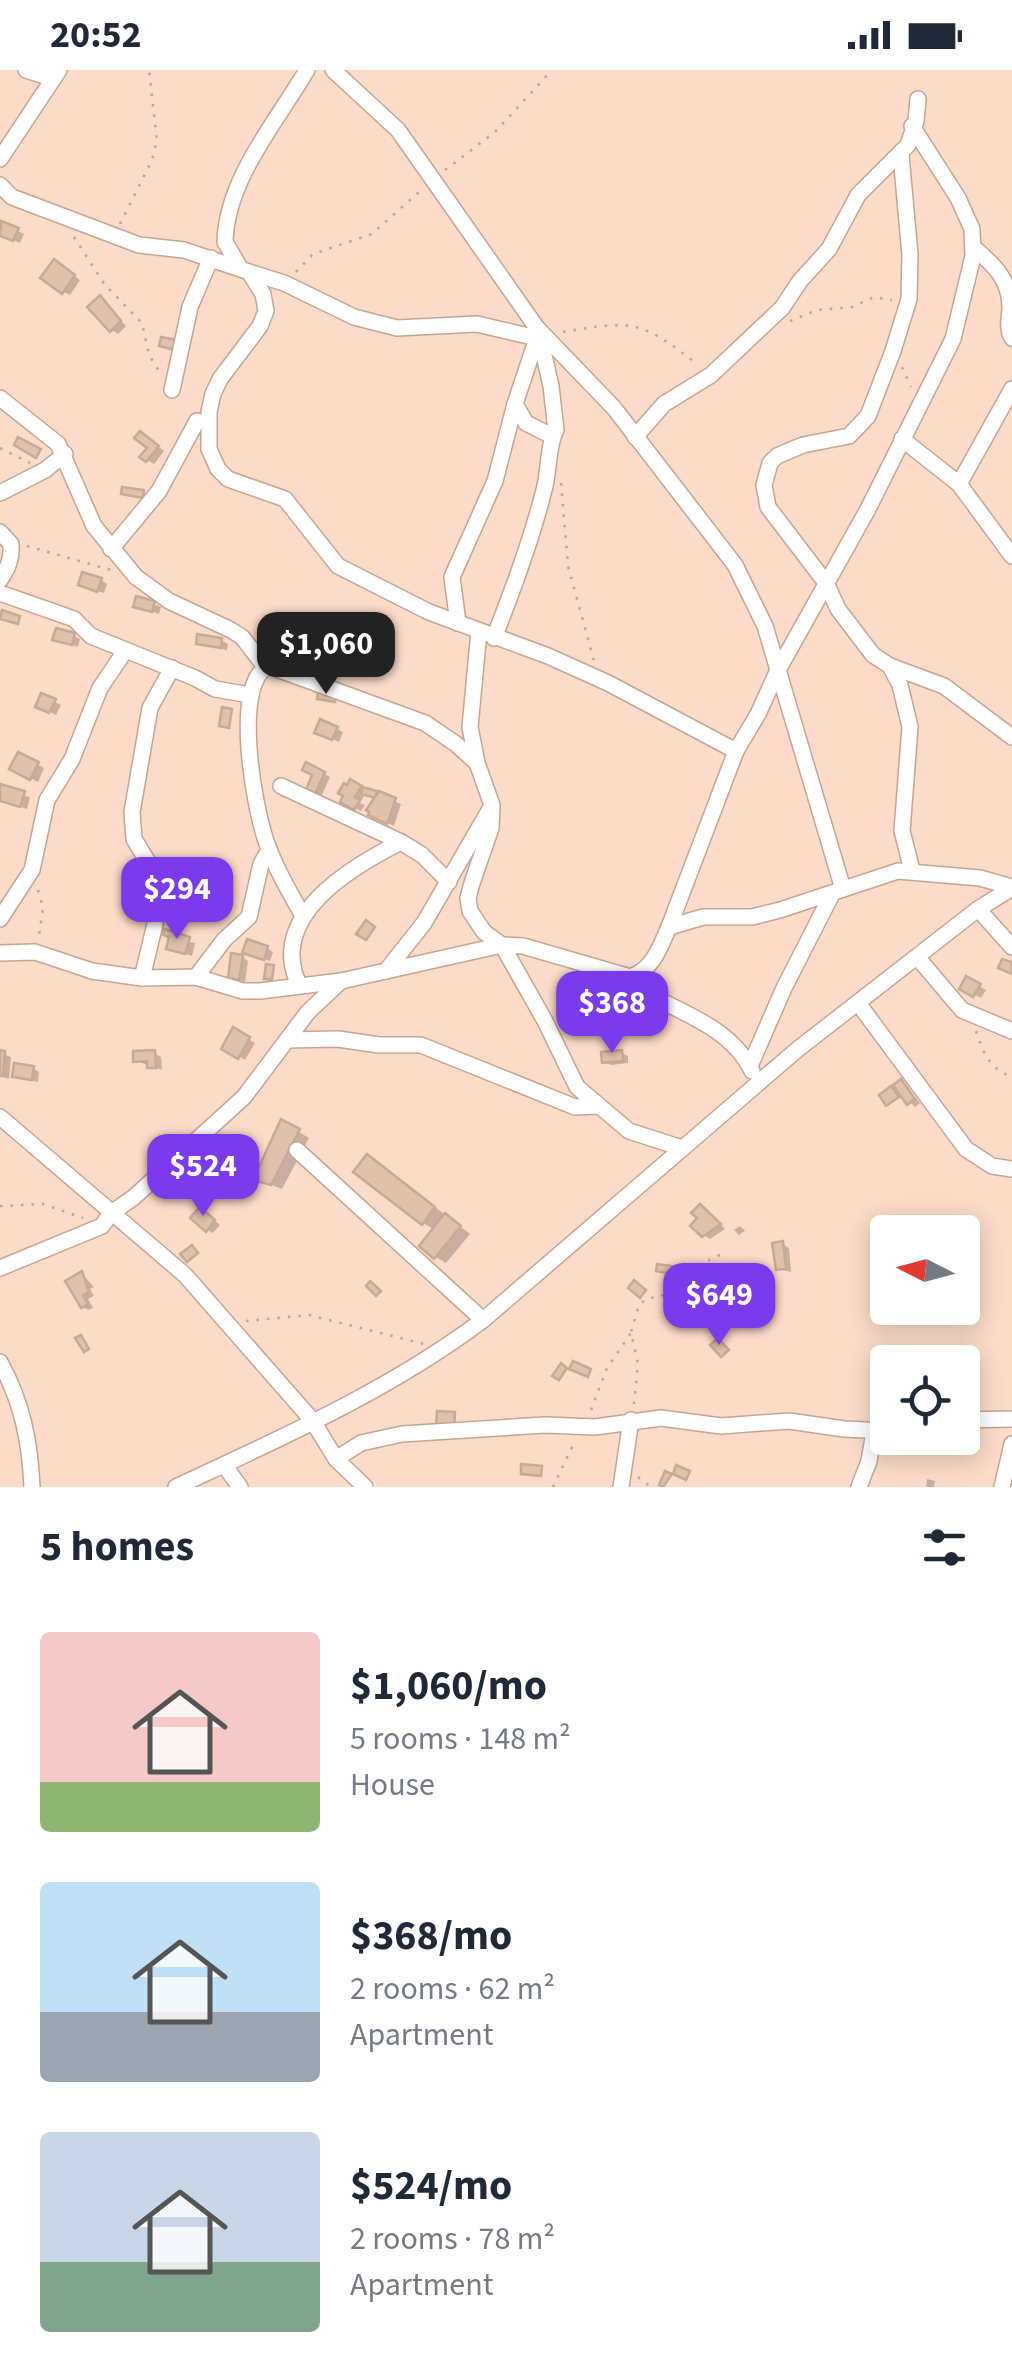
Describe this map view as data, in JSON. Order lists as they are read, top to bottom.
{
  "north": "left",
  "page": {
    "status": "20:52",
    "price": [
      "$1,060",
      "$294",
      "$368",
      "$524",
      "$649"
    ],
    "heading": "5 homes",
    "list": [
      {
        "name": "$1,060/mo",
        "note": "5 rooms · 148 m² · House"
      },
      {
        "name": "$368/mo",
        "note": "2 rooms · 62 m² · Apartment"
      },
      {
        "name": "$524/mo",
        "note": "2 rooms · 78 m² · Apartment"
      }
    ]
  }
}
